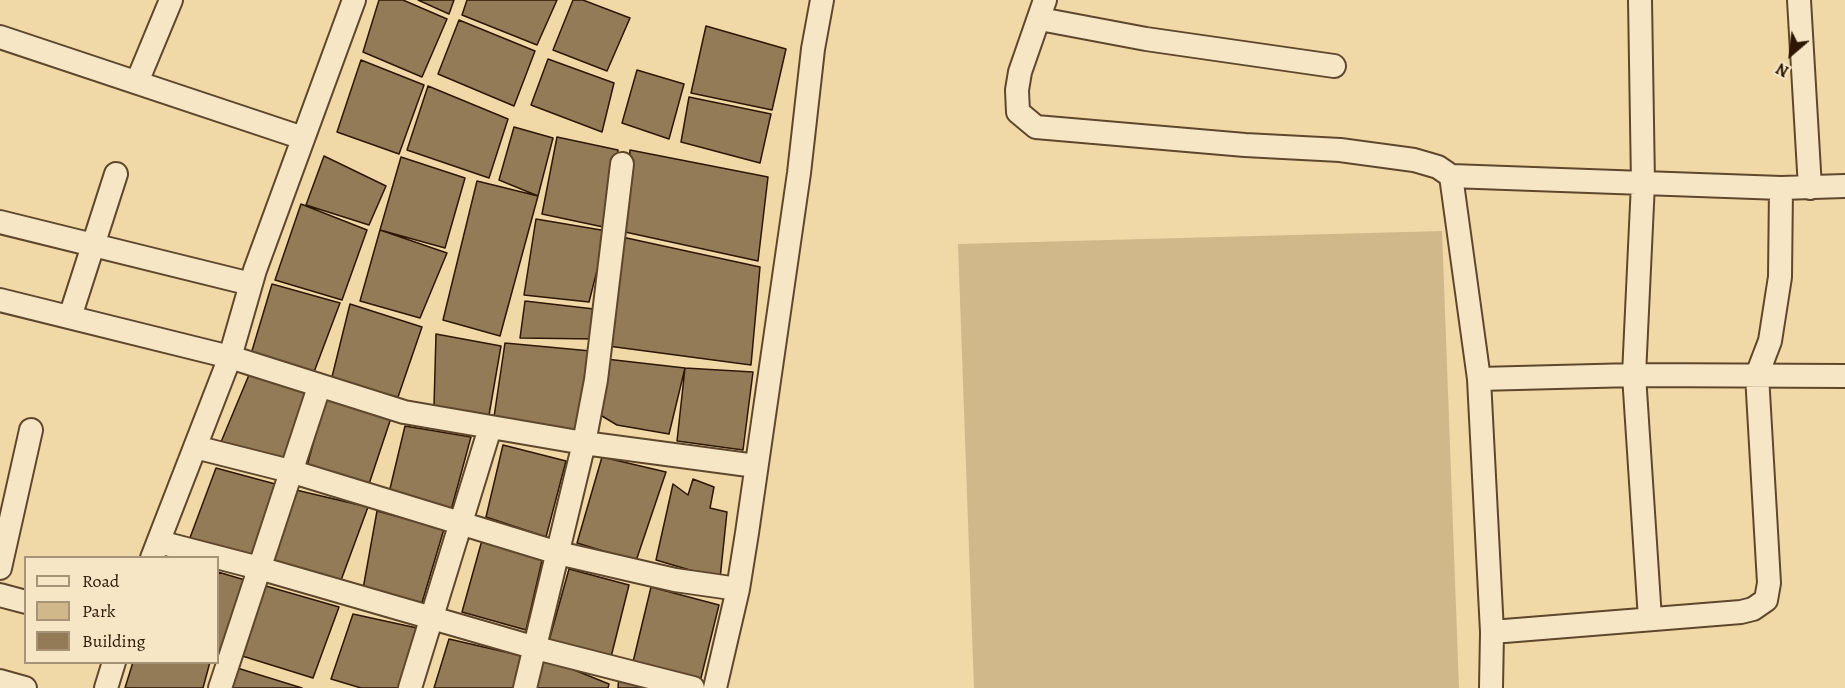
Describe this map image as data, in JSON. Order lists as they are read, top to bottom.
{
  "legend": ["Road", "Park", "Building"],
  "north": "bottom left"
}
